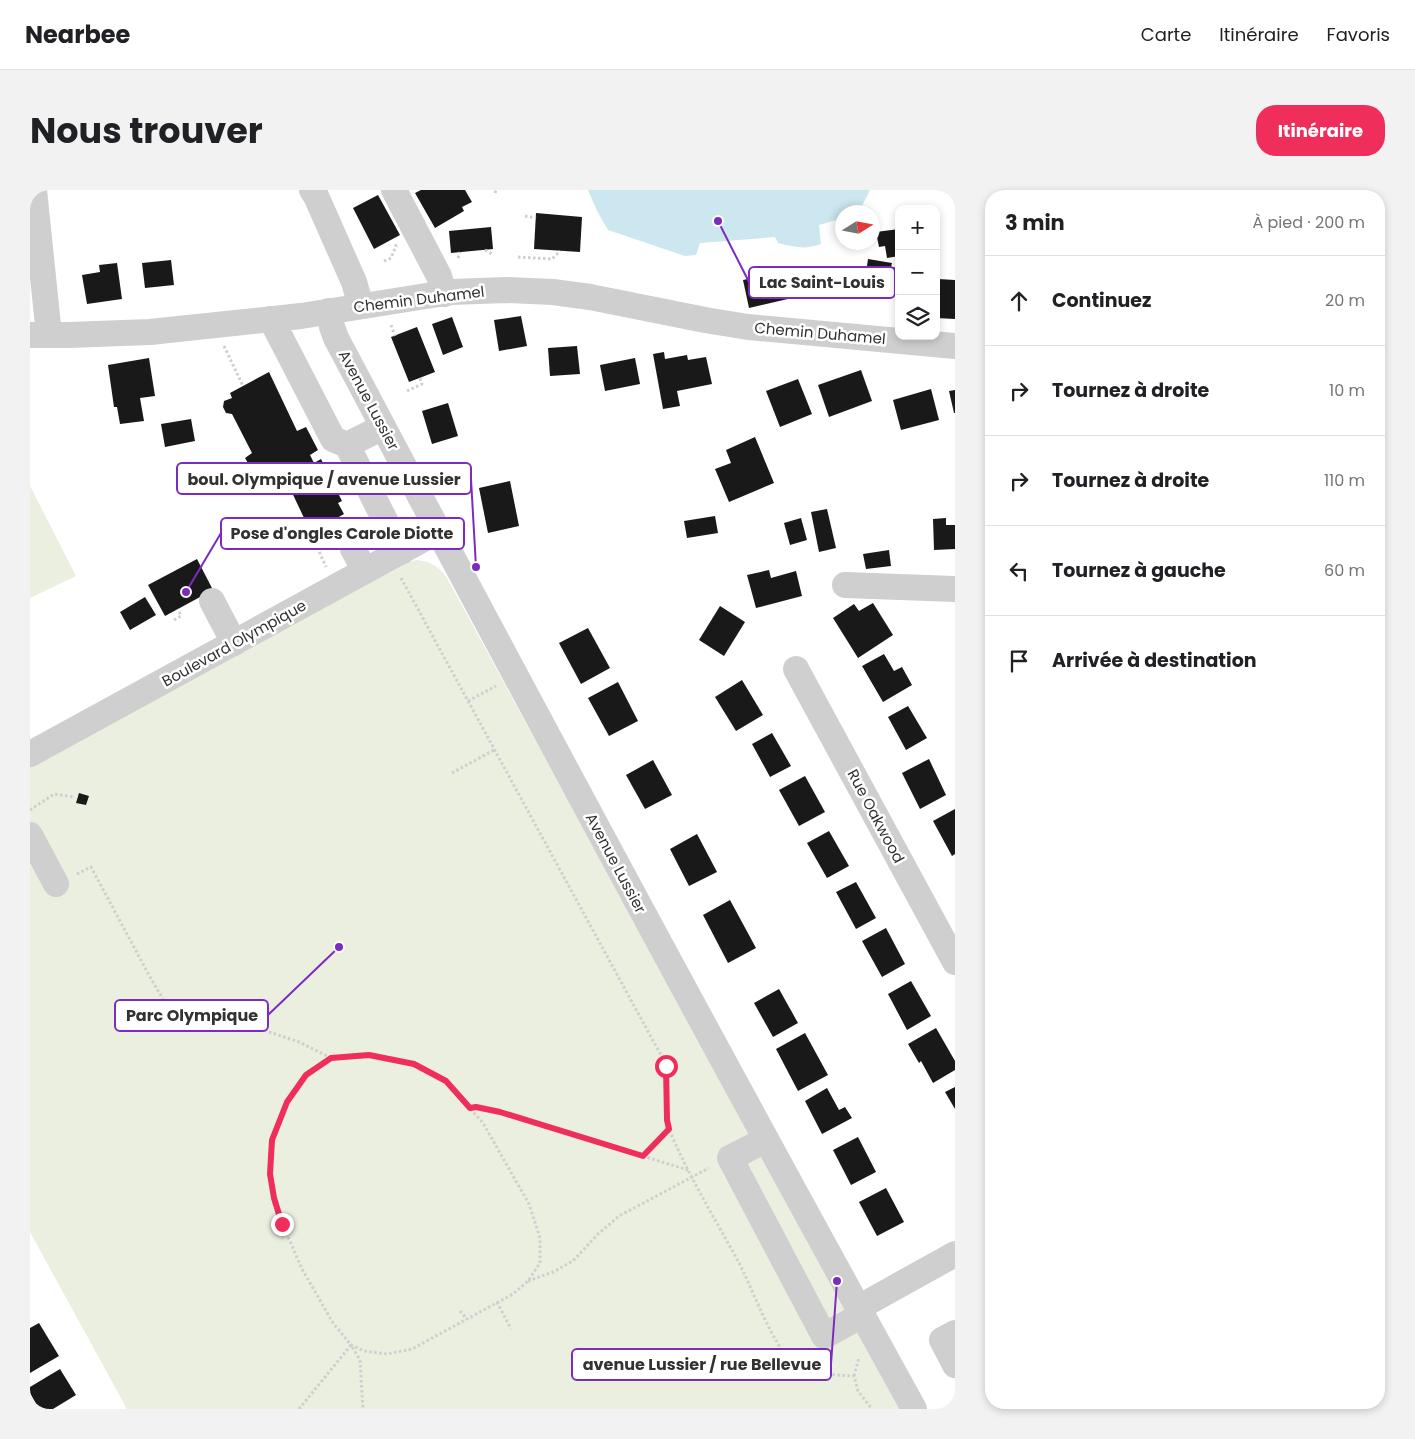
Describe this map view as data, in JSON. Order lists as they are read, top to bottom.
{
  "streets": {
    "street": [
      "Chemin Duhamel",
      "Avenue Lussier",
      "Boulevard Olympique",
      "Rue Oakwood"
    ]
  },
  "crossings": [
    ["Chemin Duhamel", "Avenue Lussier"],
    ["Avenue Lussier", "Boulevard Olympique"]
  ],
  "places": [
    "Lac Saint-Louis",
    "boul. Olympique / avenue Lussier",
    "Pose d'ongles Carole Diotte",
    "Parc Olympique",
    "avenue Lussier / rue Bellevue"
  ],
  "north": "right",
  "page": {
    "header": "Nearbee",
    "nav": ["Carte", "Itinéraire", "Favoris"],
    "title": "Nous trouver",
    "buttons": "Itinéraire",
    "heading": ["3 min", "À pied · 200 m"],
    "map_buttons": ["+", "−"],
    "list": [
      ["Continuez", "20 m"],
      ["Tournez à droite", "10 m"],
      ["Tournez à droite", "110 m"],
      ["Tournez à gauche", "60 m"],
      "Arrivée à destination"
    ]
  }
}
